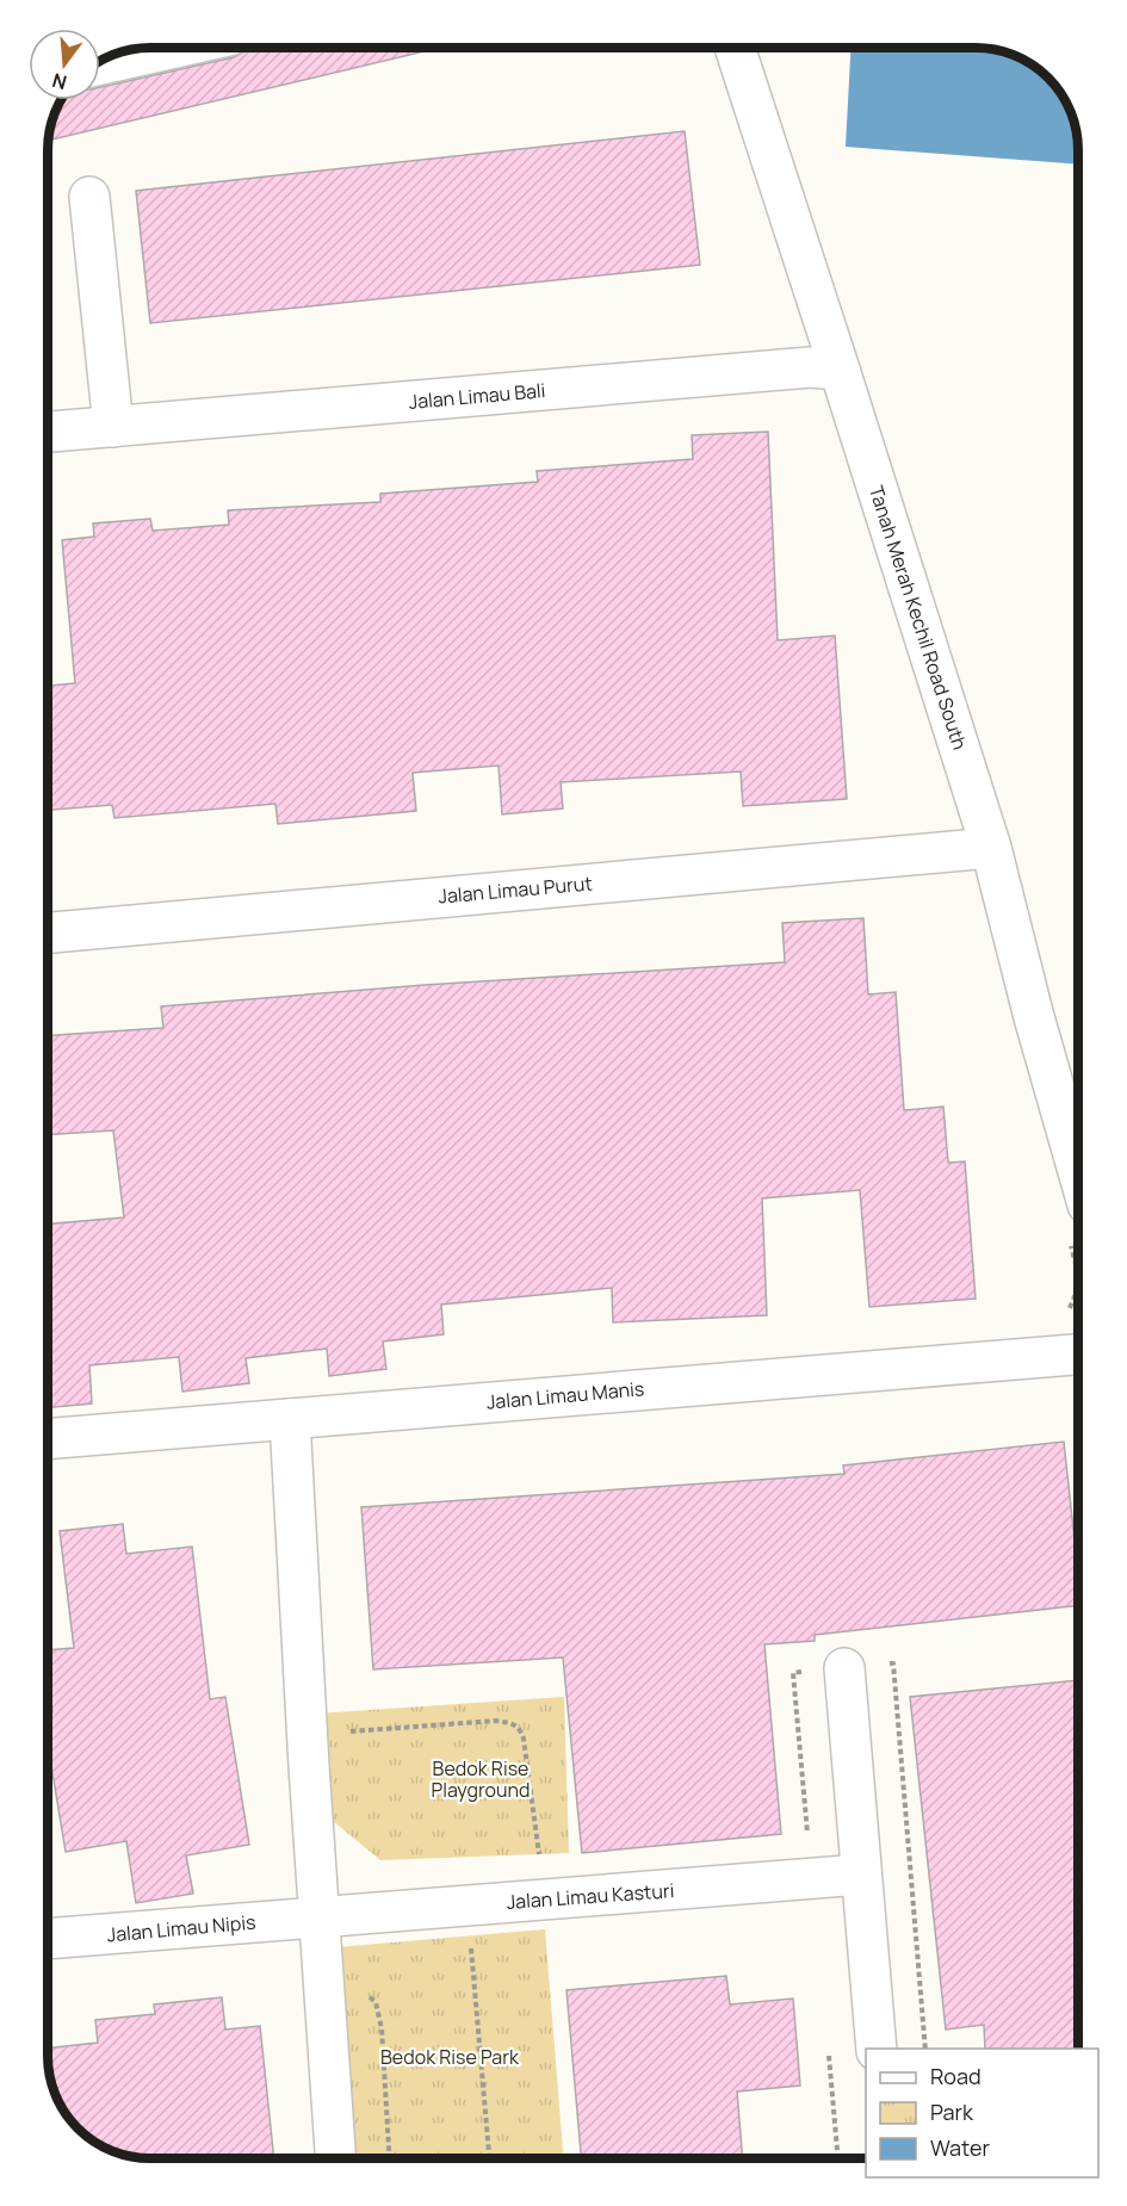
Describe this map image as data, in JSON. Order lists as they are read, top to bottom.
{
  "streets": {
    "street": [
      "Jalan Limau Bali",
      "Tanah Merah Kechil Road South",
      "Jalan Limau Purut",
      "Jalan Limau Manis",
      "Jalan Limau Kasturi",
      "Jalan Limau Nipis"
    ]
  },
  "crossings": [
    ["Jalan Limau Bali", "Tanah Merah Kechil Road South"],
    ["Tanah Merah Kechil Road South", "Jalan Limau Purut"],
    ["Jalan Limau Kasturi", "Jalan Limau Nipis"]
  ],
  "parks": ["Bedok Rise Playground", "Bedok Rise Park"],
  "legend": ["Road", "Park", "Water"],
  "north": "bottom"
}
